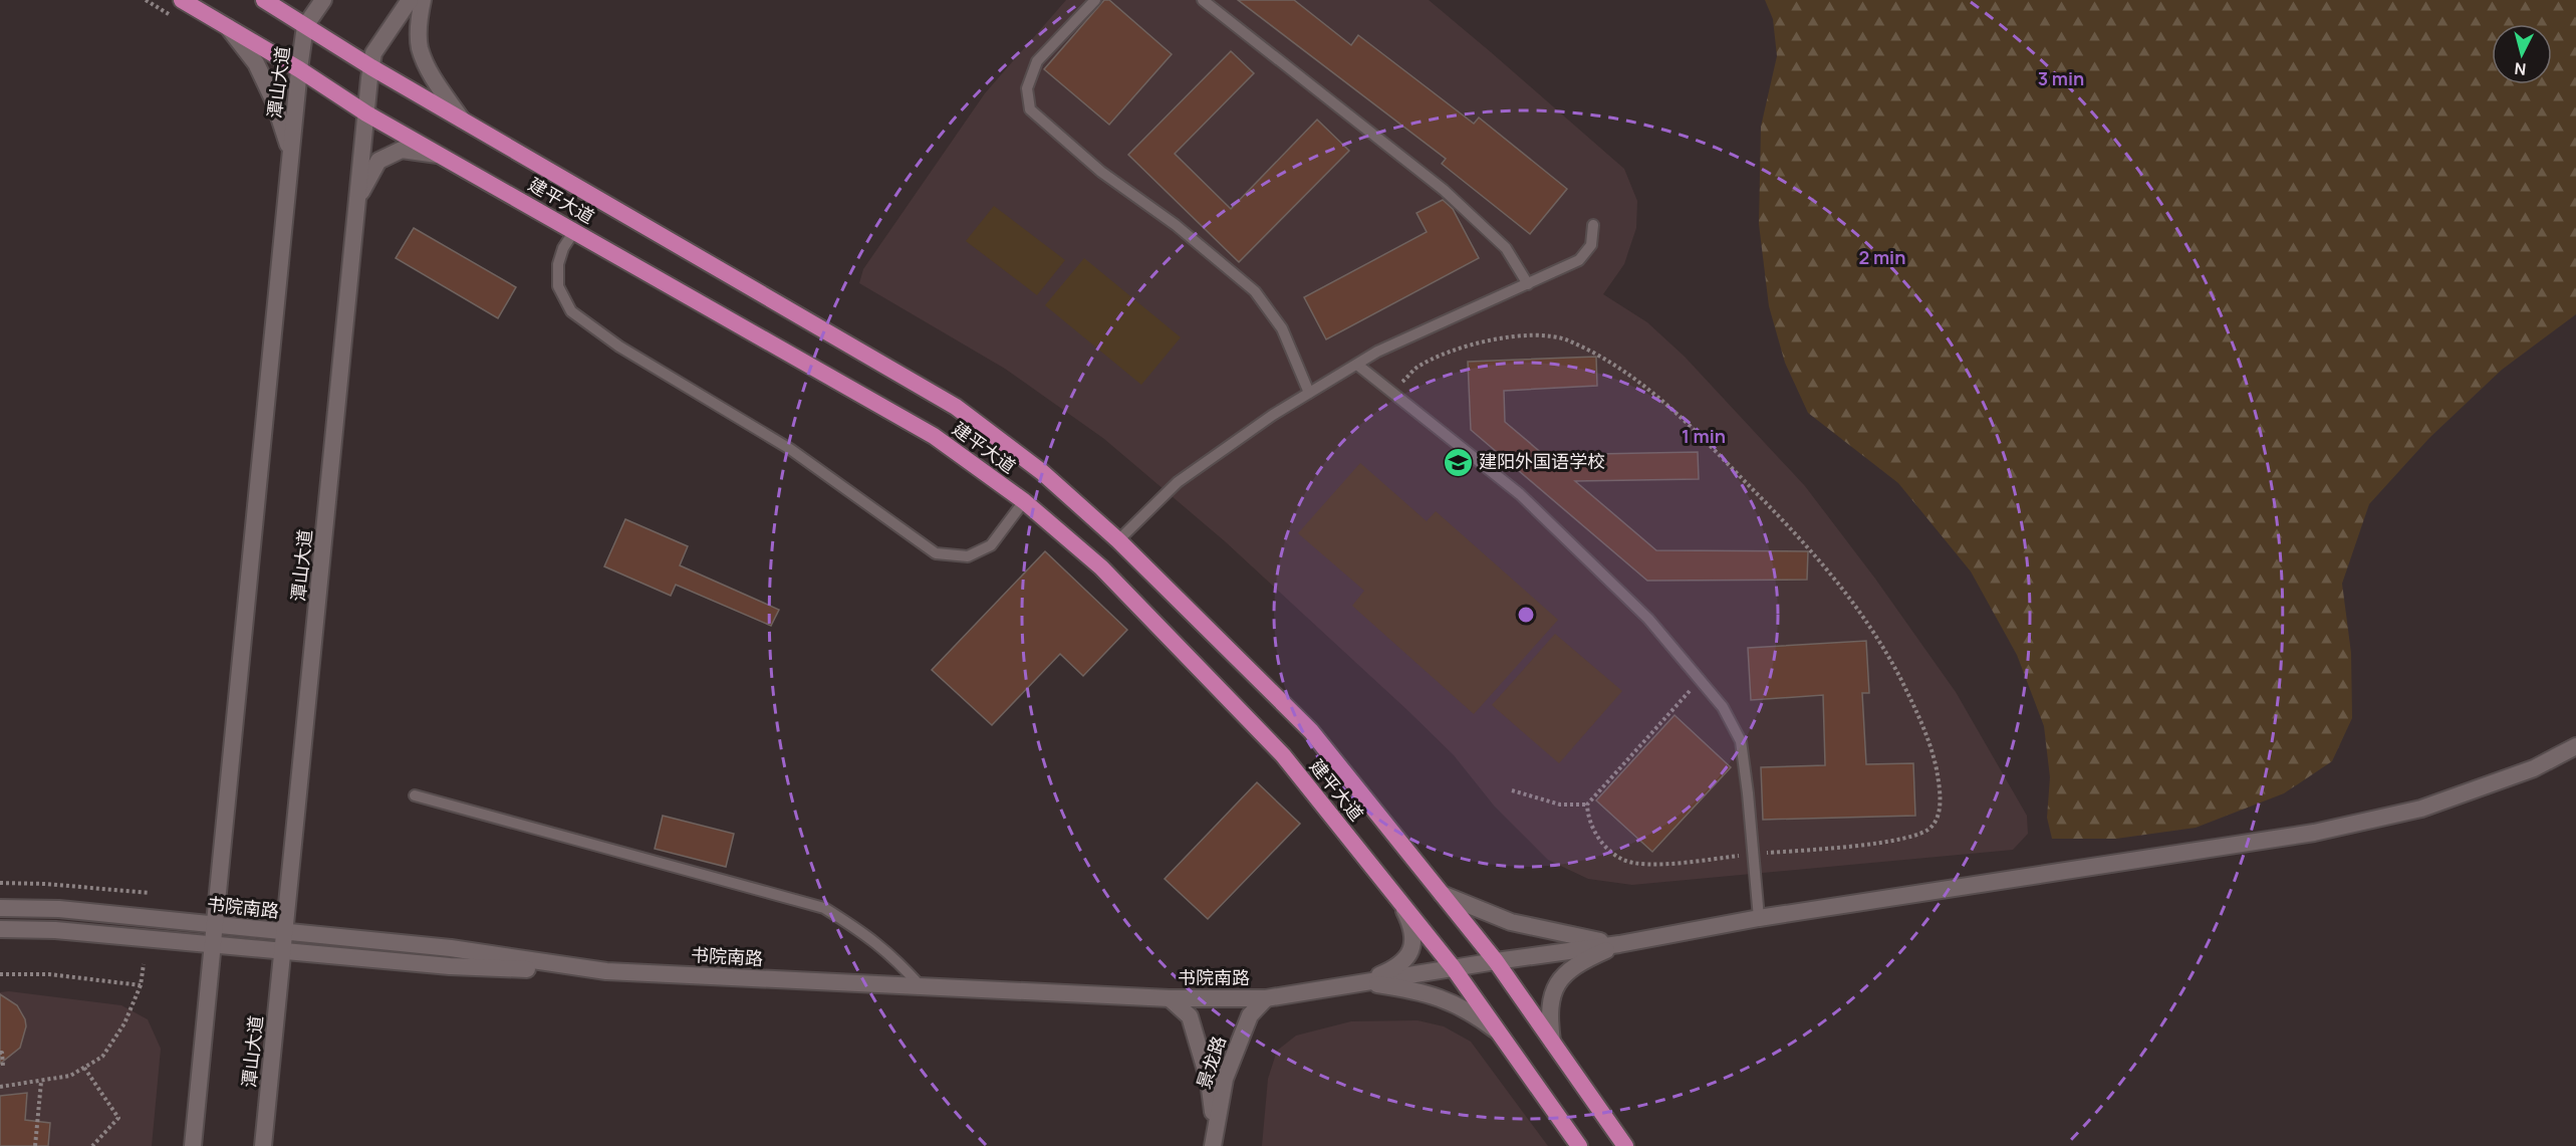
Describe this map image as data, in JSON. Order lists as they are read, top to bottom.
{
  "streets": {
    "main road": [
      "潭山大道",
      "建平大道",
      "书院南路",
      "景龙路"
    ]
  },
  "crossings": [
    ["潭山大道", "建平大道"],
    ["潭山大道", "书院南路"],
    ["建平大道", "书院南路"],
    ["书院南路", "景龙路"]
  ],
  "places": {
    "school or university": ["建阳外国语学校"]
  },
  "north": "bottom",
  "rings": ["3 min", "2 min", "1 min"]
}
